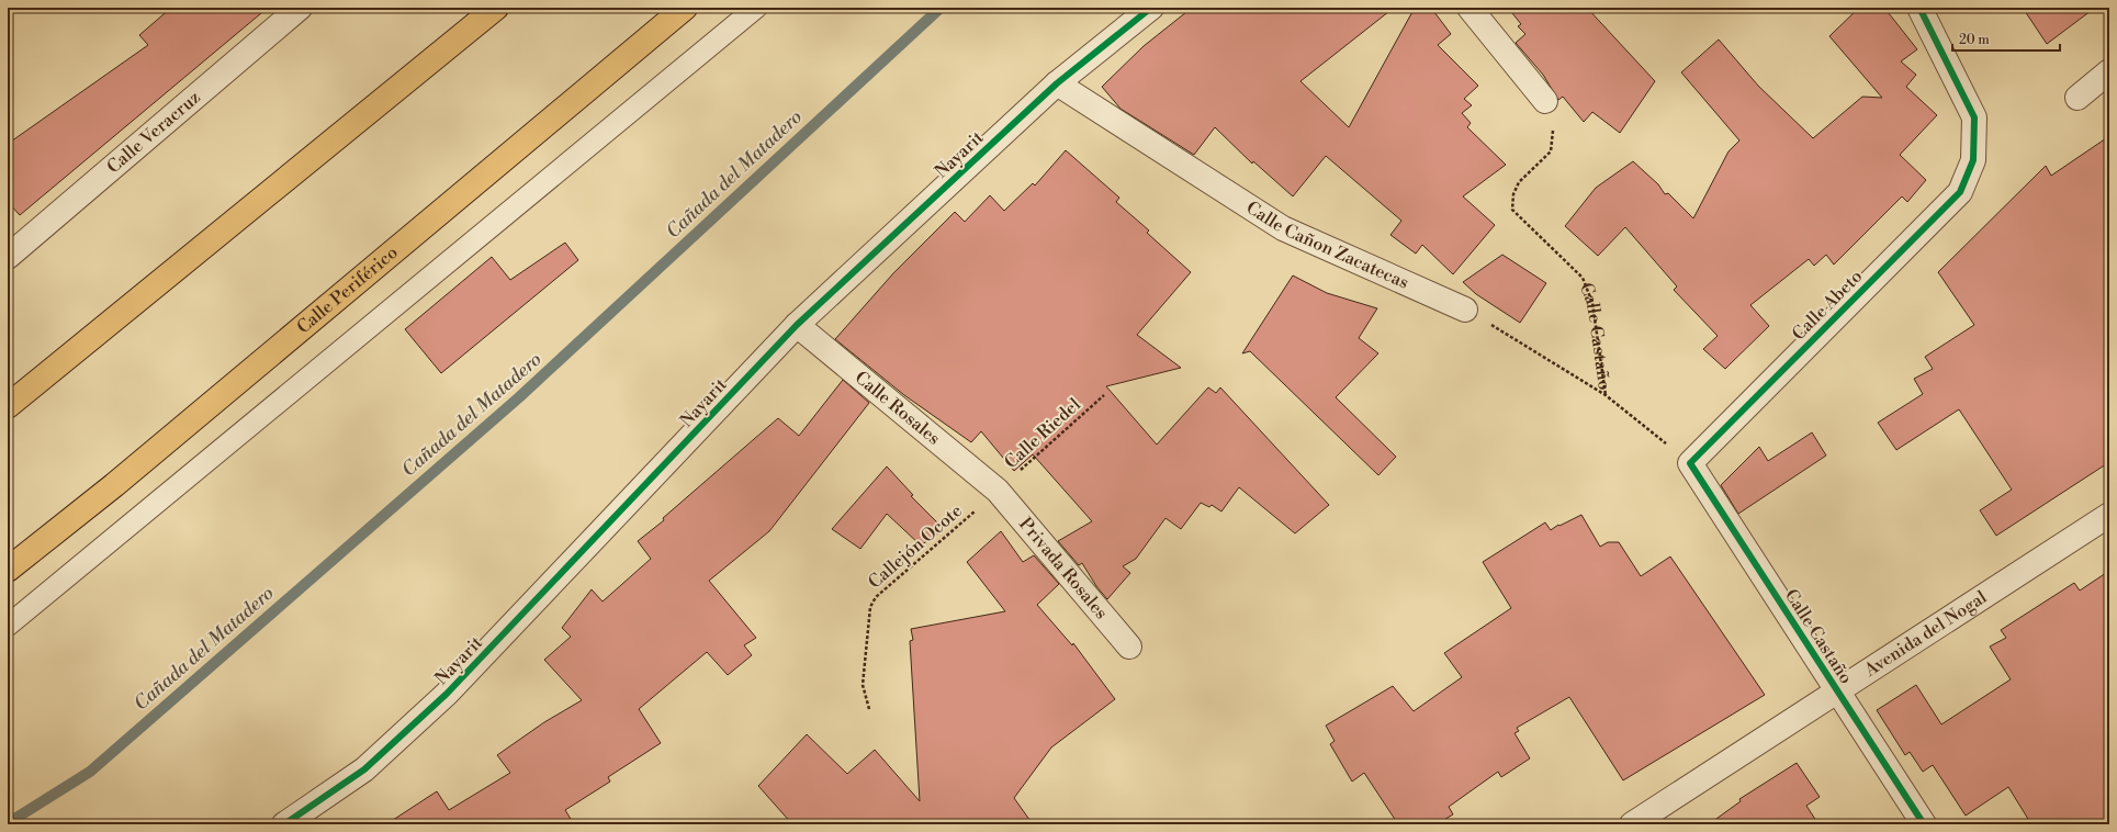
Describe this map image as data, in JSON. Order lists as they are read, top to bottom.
{
  "streets": {
    "highway": ["Calle Periférico"],
    "street": [
      "Calle Veracruz",
      "Nayarit",
      "Calle Cañon Zacatecas",
      "Calle Abeto",
      "Calle Castaño",
      "Calle Rosales",
      "Privada Rosales",
      "Avenida del Nogal"
    ],
    "path": ["Calle Riedel", "Callejón Ocote"]
  },
  "crossings": [
    ["Nayarit", "Calle Cañon Zacatecas"],
    ["Nayarit", "Calle Rosales"],
    ["Calle Abeto", "Calle Castaño"],
    ["Calle Castaño", "Avenida del Nogal"],
    ["Calle Rosales", "Calle Riedel"],
    ["Calle Rosales", "Callejón Ocote"],
    ["Calle Rosales", "Privada Rosales"],
    ["Calle Riedel", "Callejón Ocote"],
    ["Calle Riedel", "Privada Rosales"],
    ["Callejón Ocote", "Privada Rosales"]
  ],
  "water": ["Cañada del Matadero"],
  "scale_bar": "20 m"
}
